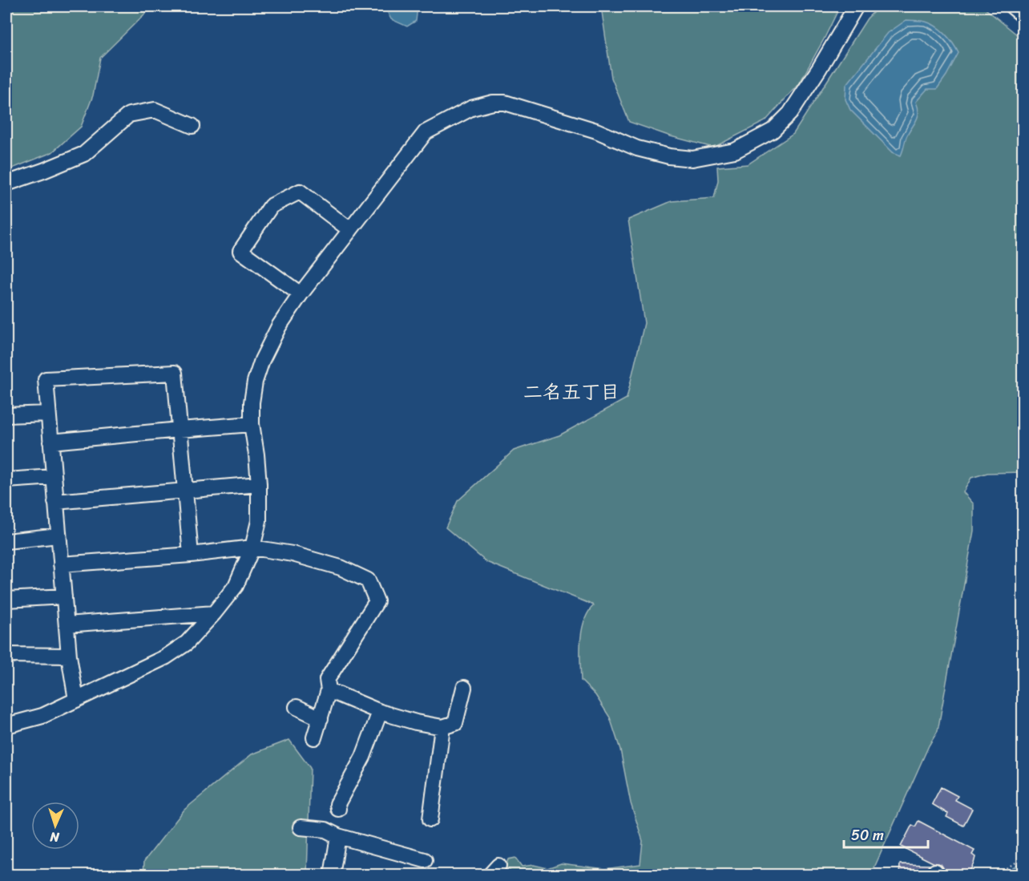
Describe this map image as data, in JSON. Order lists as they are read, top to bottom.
{
  "districts": ["二名五丁目"],
  "scale_bar": "50 m",
  "north": "bottom"
}
